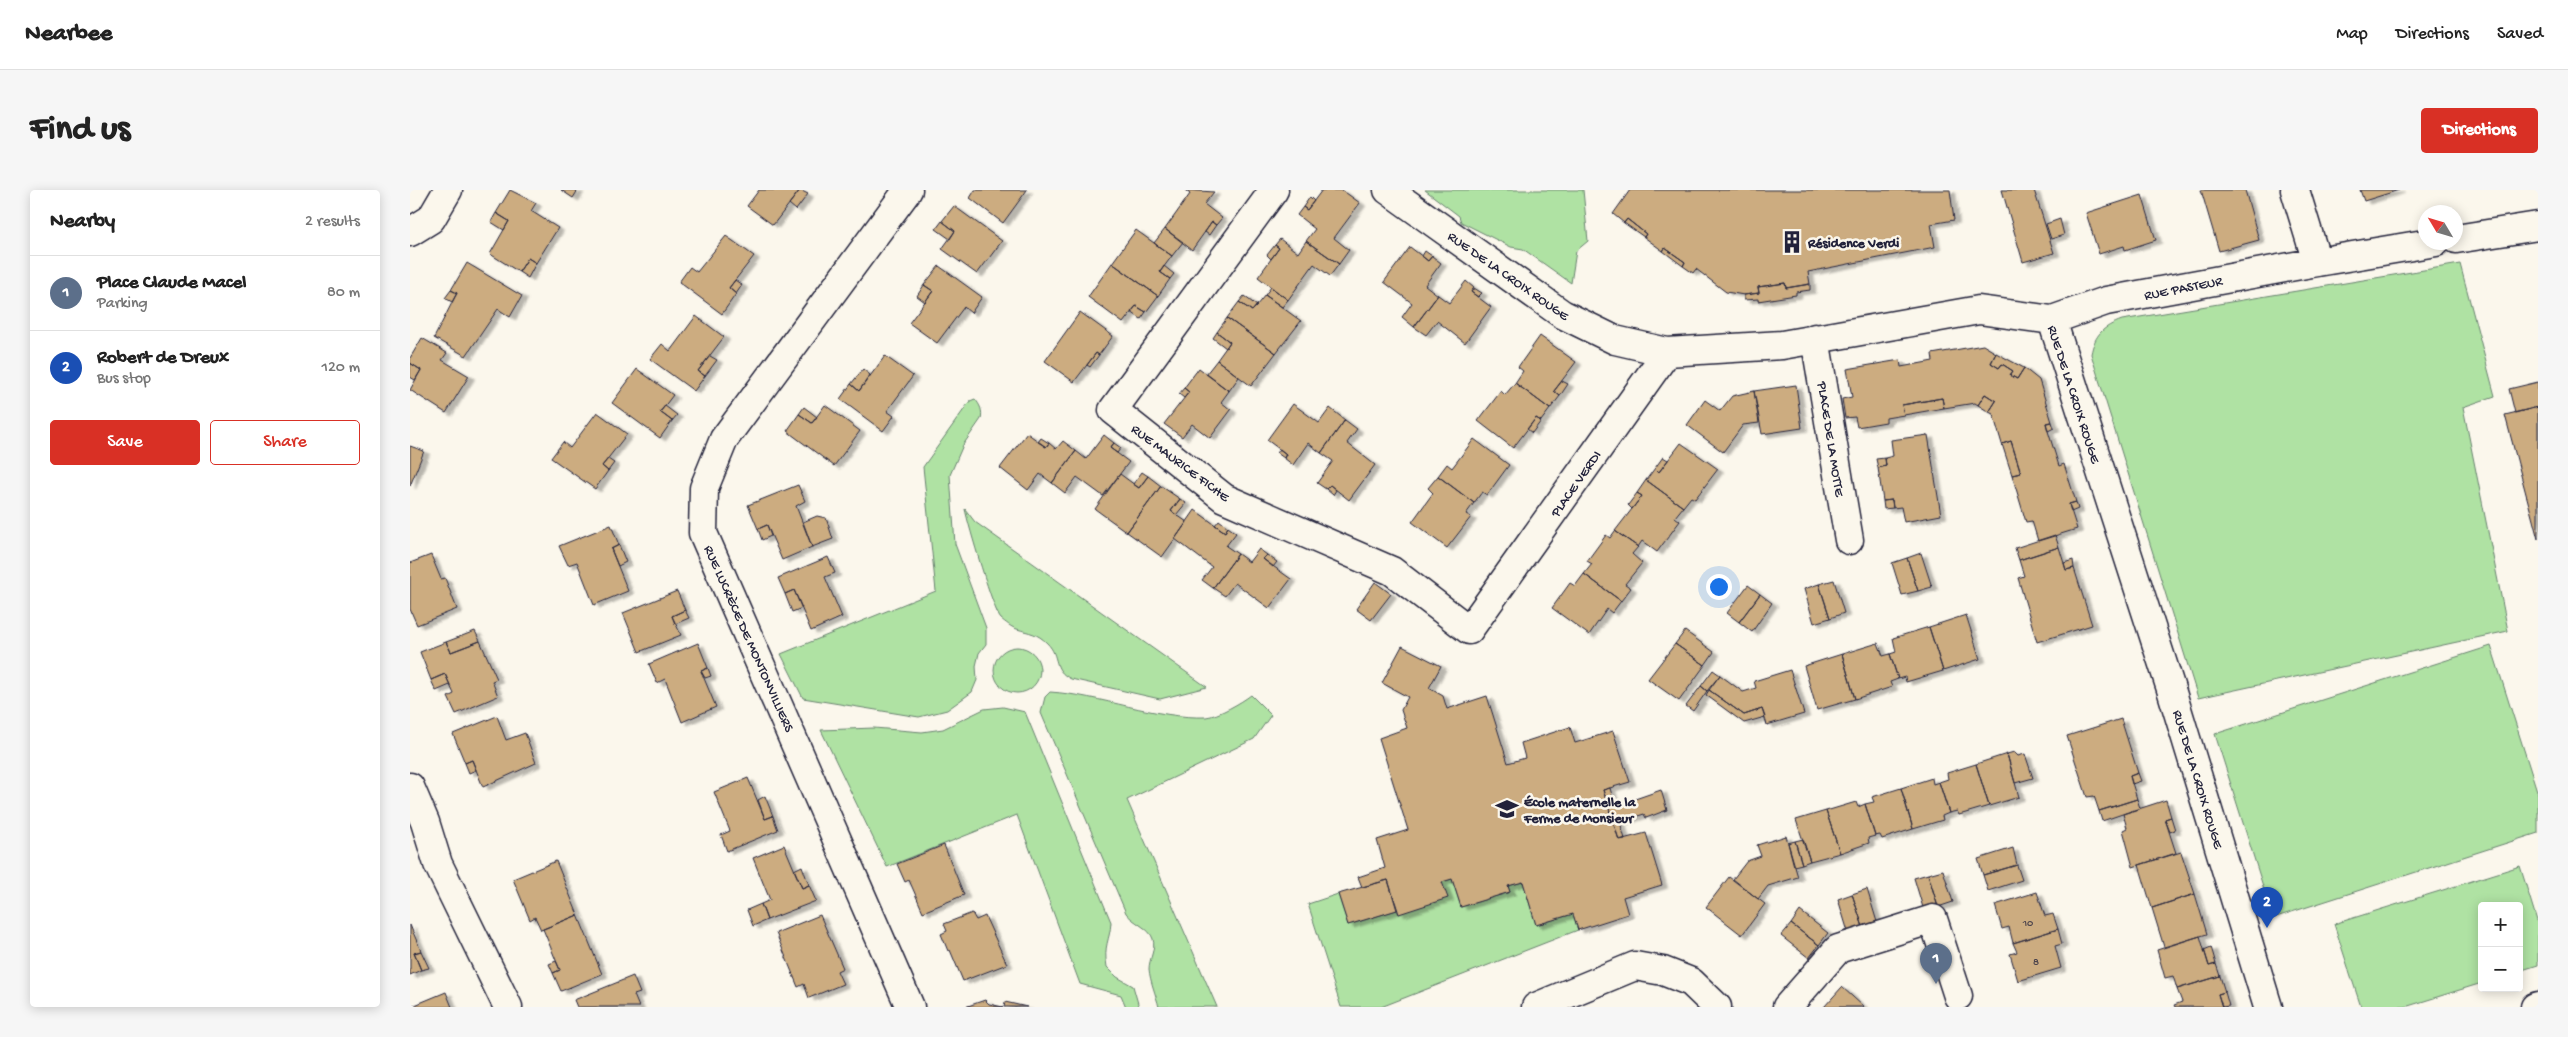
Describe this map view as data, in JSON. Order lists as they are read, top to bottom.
{
  "streets": {
    "street": [
      "RUE DE LA CROIX ROUGE",
      "RUE PASTEUR",
      "PLACE DE LA MOTTE",
      "RUE MAURICE FICHE",
      "PLACE VERDI",
      "RUE LUCRÈCE DE MONTONVILLIERS"
    ]
  },
  "crossings": [
    ["RUE DE LA CROIX ROUGE", "RUE PASTEUR"],
    ["RUE DE LA CROIX ROUGE", "PLACE DE LA MOTTE"],
    ["RUE DE LA CROIX ROUGE", "PLACE VERDI"],
    ["RUE MAURICE FICHE", "PLACE VERDI"]
  ],
  "places": {
    "building": ["Résidence Verdi"],
    "school or university": ["École maternelle la Ferme de Monsieur"]
  },
  "house_numbers": ["10", "8"],
  "north": "top left",
  "page": {
    "header": "Nearbee",
    "nav": ["Map", "Directions", "Saved"],
    "buttons": [
      "Directions",
      ["Save", "Share"]
    ],
    "title": "Find us",
    "heading": ["Nearby", "2 results"],
    "list": [
      {
        "mark": "1",
        "name": "Place Claude Macel",
        "note": "Parking",
        "value": "80 m"
      },
      {
        "mark": "2",
        "name": "Robert de Dreux",
        "note": "Bus stop",
        "value": "120 m"
      }
    ],
    "pins": ["2", "1"],
    "map_buttons": ["+", "−"]
  }
}
